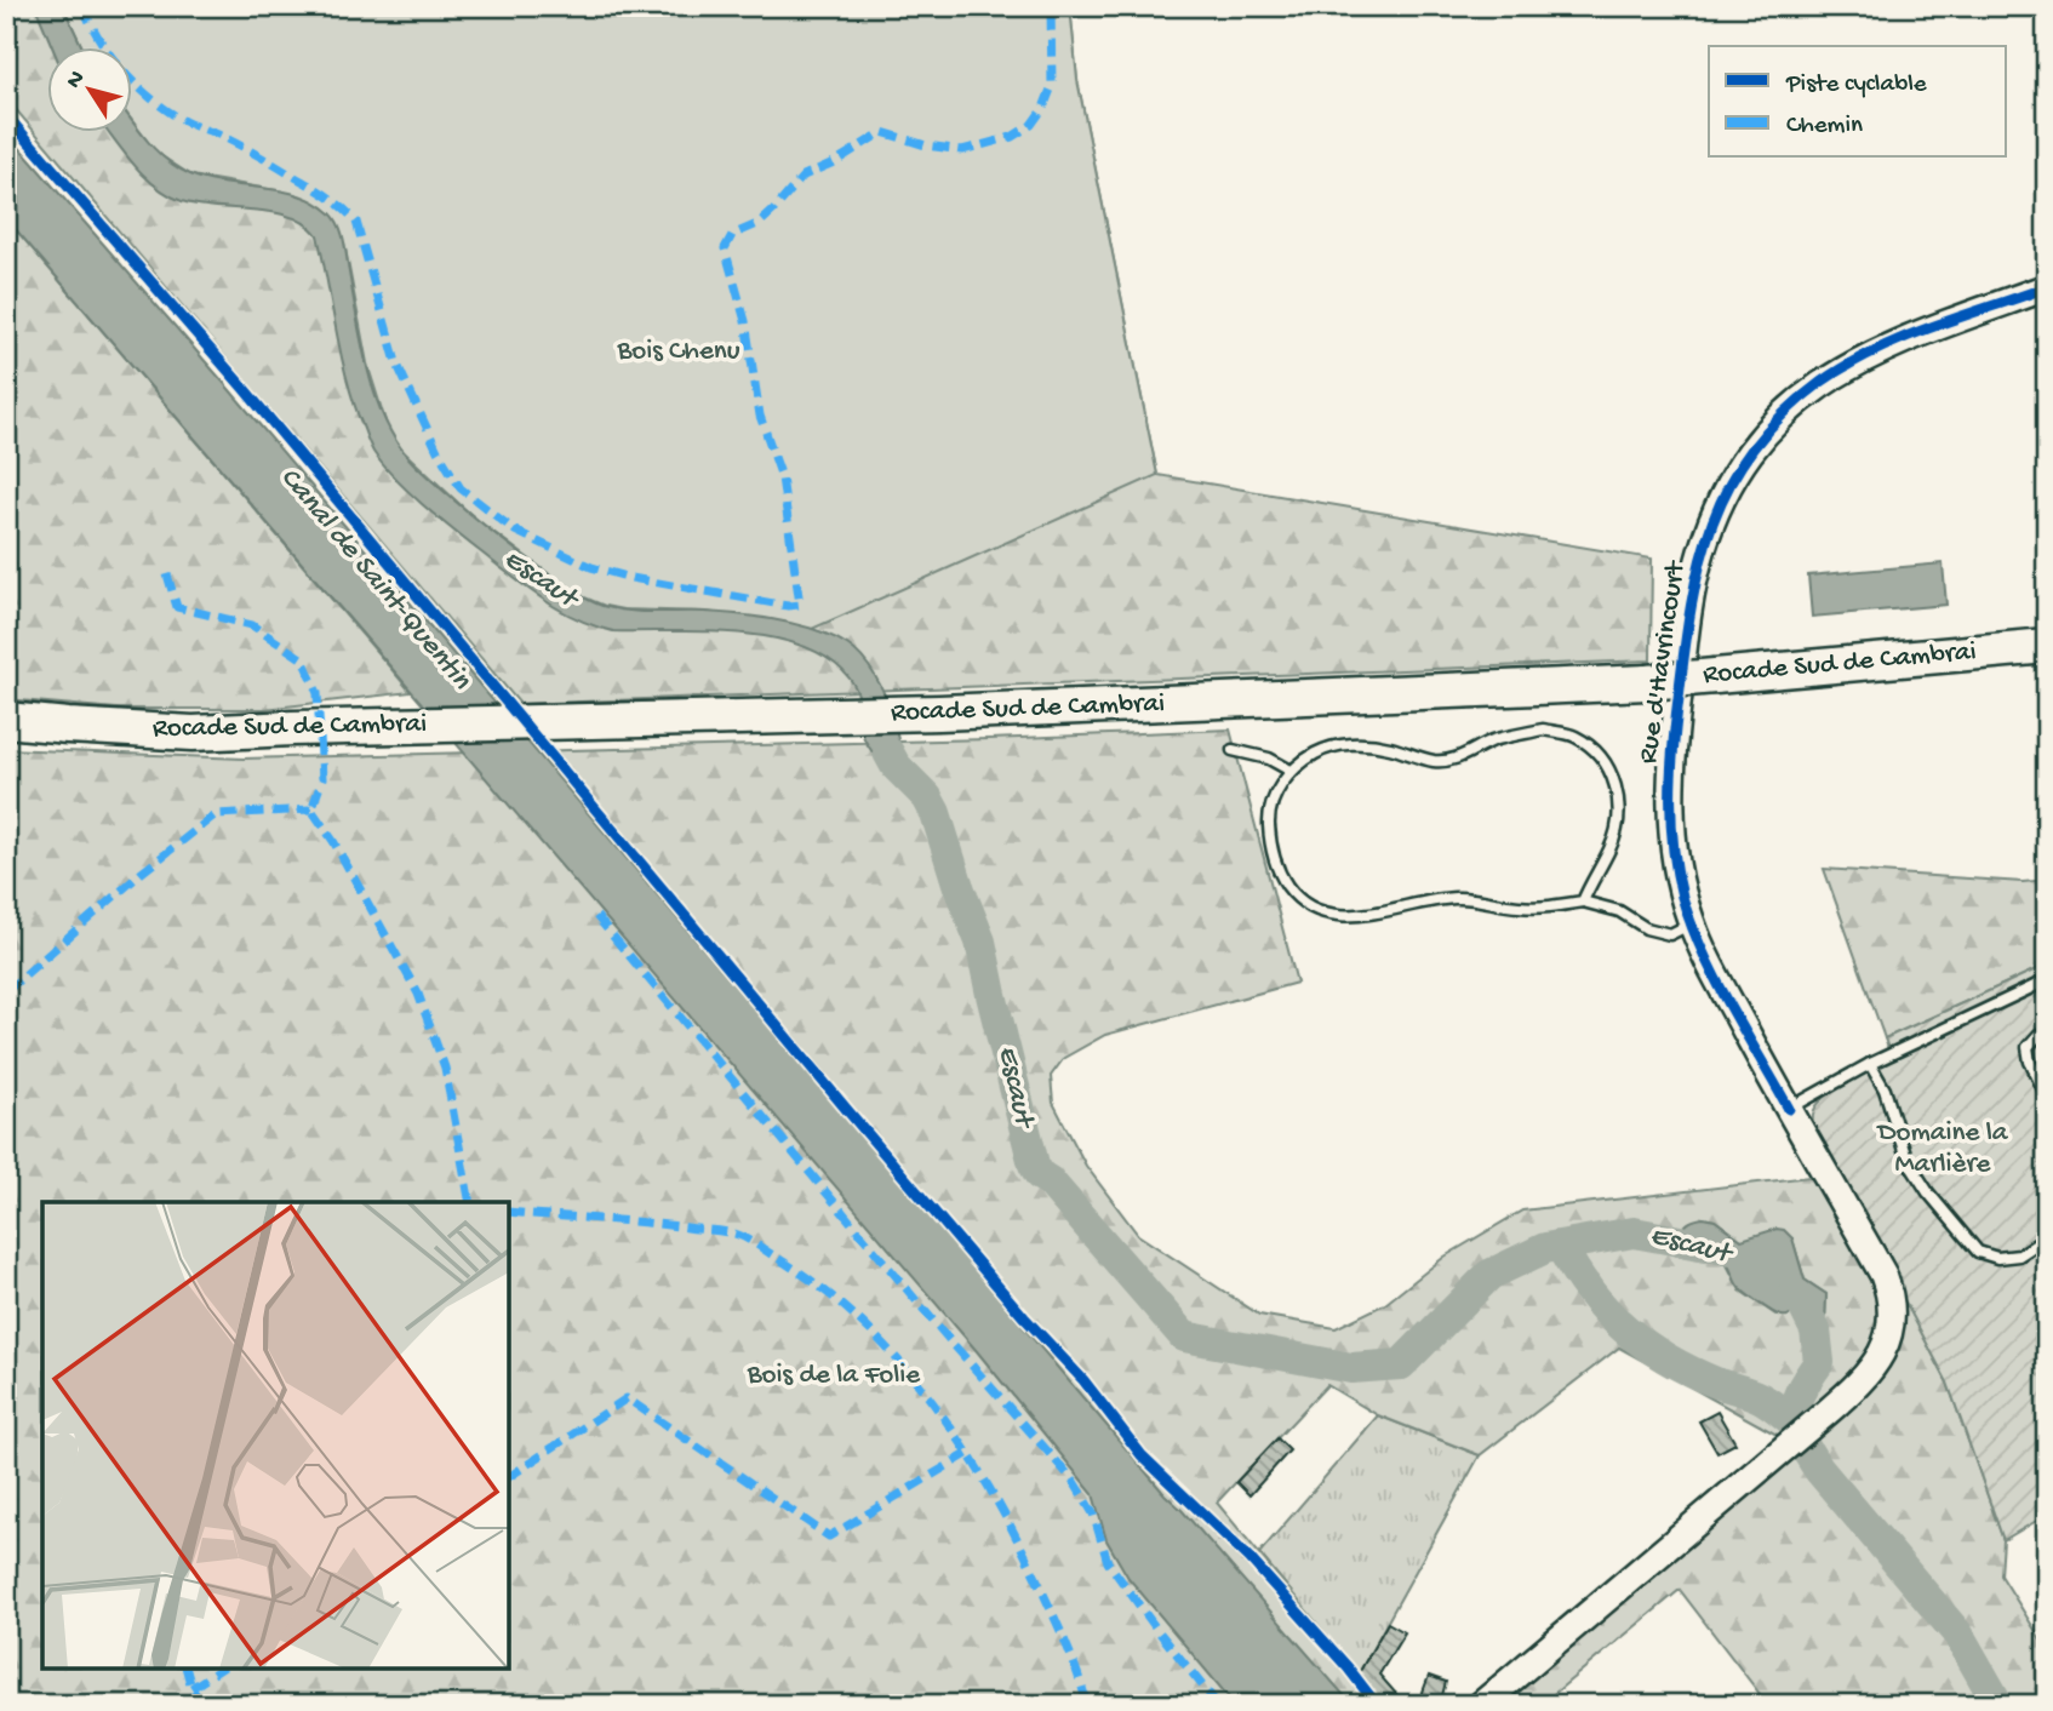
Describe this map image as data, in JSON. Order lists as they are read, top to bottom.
{
  "streets": {
    "highway": ["Rocade Sud de Cambrai"],
    "street": ["Rue d'Havrincourt"]
  },
  "water": ["Canal de Saint-Quentin", "Escaut"],
  "parks": ["Bois Chenu", "Domaine la Marlière", "Bois de la Folie"],
  "legend": ["Piste cyclable", "Chemin"],
  "north": "top left"
}
